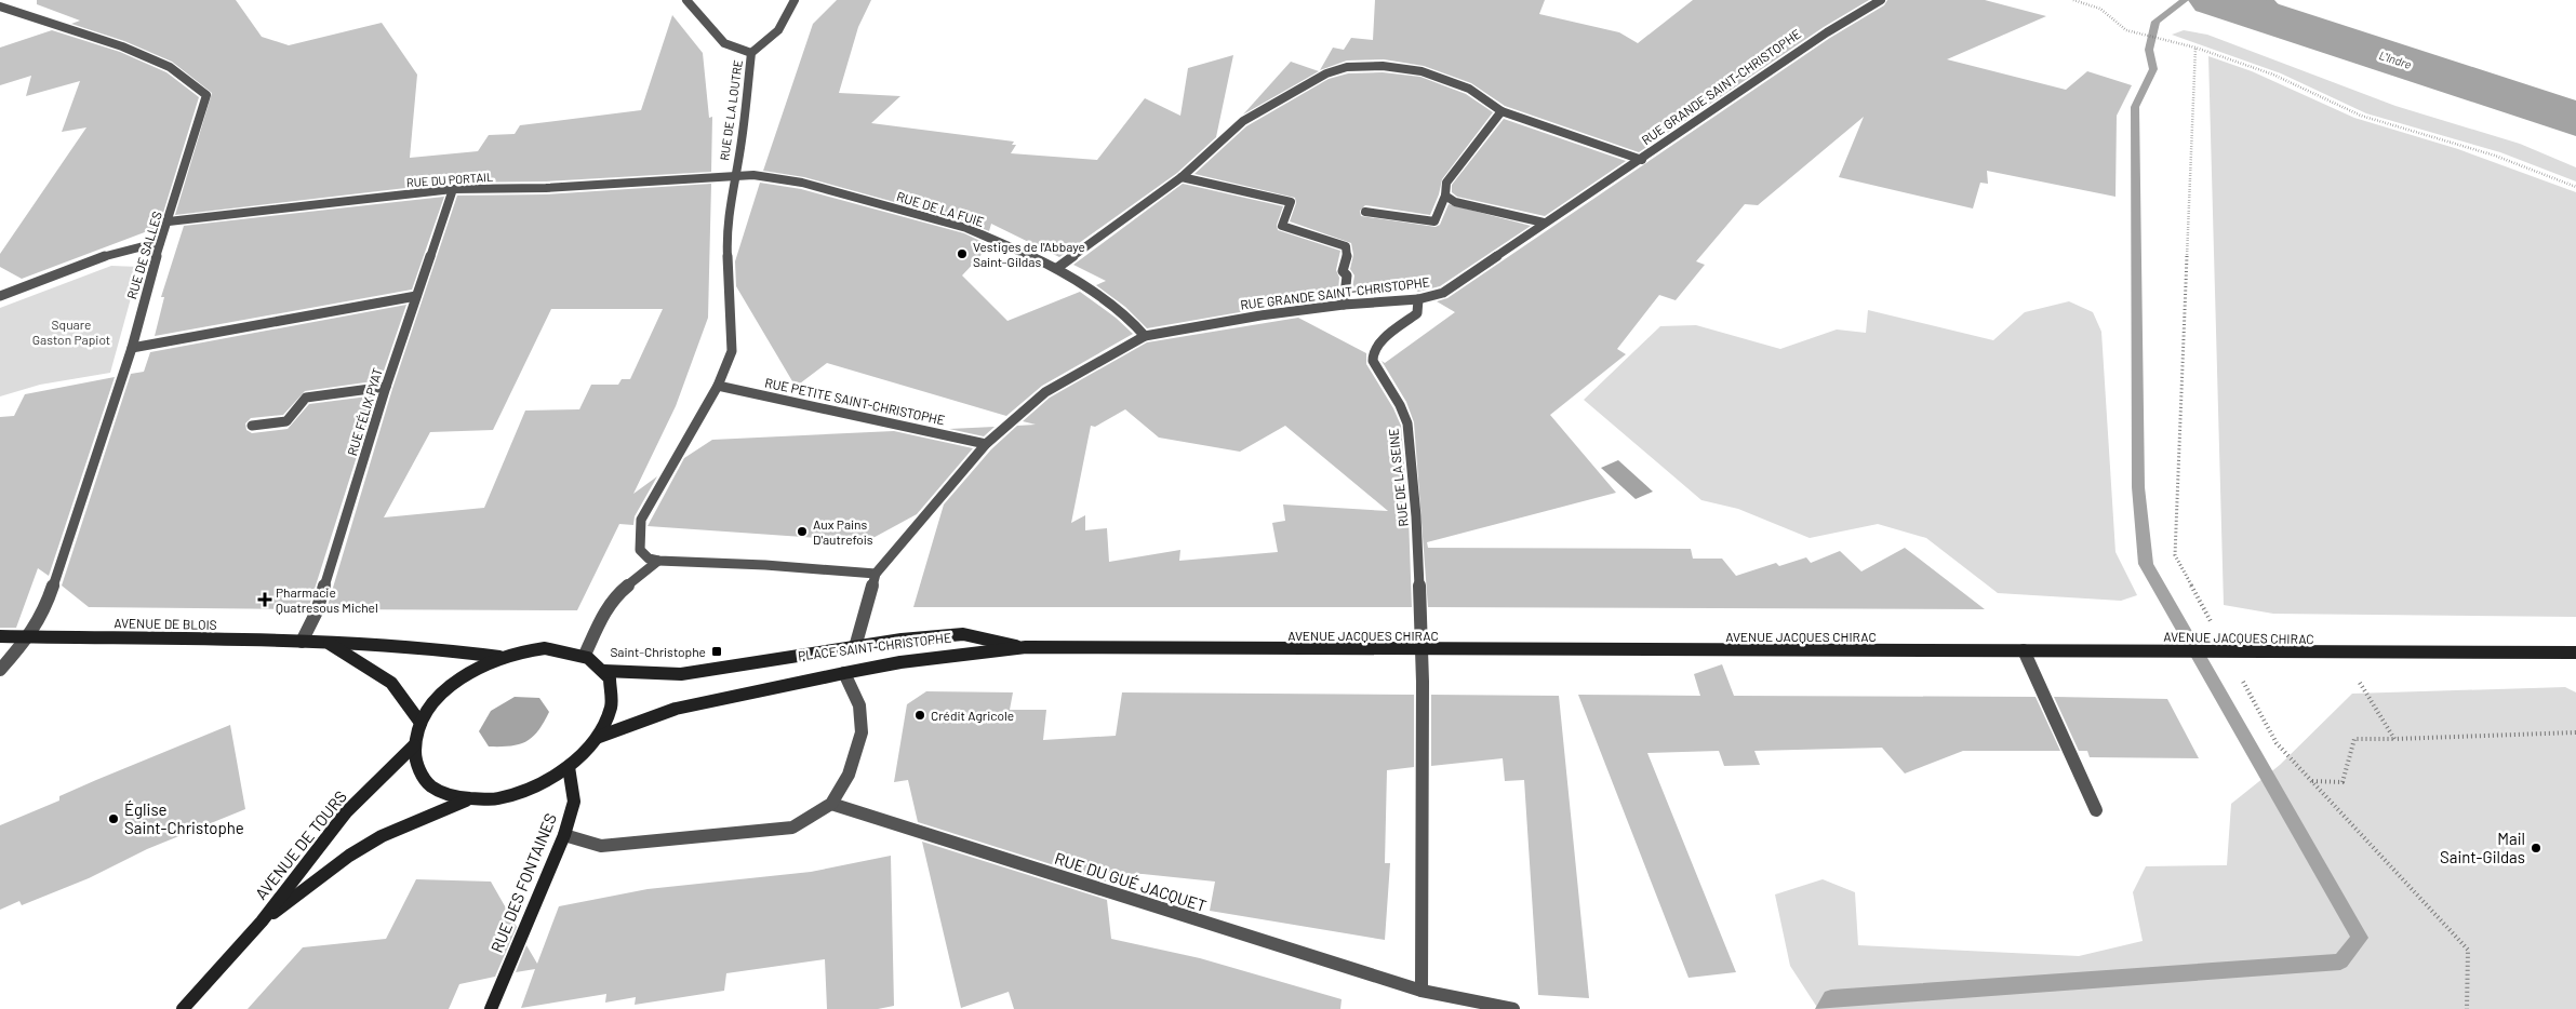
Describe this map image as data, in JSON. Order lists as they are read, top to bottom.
{
  "streets": {
    "main road": [
      "AVENUE DE BLOIS",
      "AVENUE JACQUES CHIRAC",
      "PLACE SAINT-CHRISTOPHE",
      "AVENUE DE TOURS",
      "RUE DES FONTAINES"
    ],
    "street": [
      "RUE GRANDE SAINT-CHRISTOPHE",
      "RUE DE LA LOUTRE",
      "RUE DU PORTAIL",
      "RUE DE LA FUIE",
      "RUE DE SALLES",
      "RUE PETITE SAINT-CHRISTOPHE",
      "RUE FÉLIX PYAT",
      "RUE DE LA SEINE",
      "RUE DU GUÉ JACQUET"
    ]
  },
  "crossings": [
    ["RUE GRANDE SAINT-CHRISTOPHE", "RUE DE LA FUIE"],
    ["RUE GRANDE SAINT-CHRISTOPHE", "RUE PETITE SAINT-CHRISTOPHE"],
    ["RUE GRANDE SAINT-CHRISTOPHE", "RUE DE LA SEINE"],
    ["RUE GRANDE SAINT-CHRISTOPHE", "PLACE SAINT-CHRISTOPHE"],
    ["RUE DE LA LOUTRE", "RUE DU PORTAIL"],
    ["RUE DE LA LOUTRE", "RUE DE LA FUIE"],
    ["RUE DU PORTAIL", "RUE DE LA FUIE"],
    ["RUE DU PORTAIL", "RUE DE SALLES"],
    ["RUE DU PORTAIL", "RUE FÉLIX PYAT"],
    ["RUE DE SALLES", "AVENUE DE BLOIS"],
    ["RUE FÉLIX PYAT", "AVENUE DE BLOIS"],
    ["RUE DE LA SEINE", "AVENUE JACQUES CHIRAC"],
    ["AVENUE DE BLOIS", "PLACE SAINT-CHRISTOPHE"],
    ["AVENUE DE BLOIS", "AVENUE DE TOURS"],
    ["AVENUE DE BLOIS", "RUE DES FONTAINES"],
    ["AVENUE JACQUES CHIRAC", "PLACE SAINT-CHRISTOPHE"],
    ["PLACE SAINT-CHRISTOPHE", "AVENUE DE TOURS"],
    ["PLACE SAINT-CHRISTOPHE", "RUE DU GUÉ JACQUET"],
    ["PLACE SAINT-CHRISTOPHE", "RUE DES FONTAINES"],
    ["AVENUE DE TOURS", "RUE DES FONTAINES"]
  ],
  "water": ["L'Indre"],
  "parks": ["Square Gaston Papiot"],
  "places": {
    "other": [
      "Vestiges de l'Abbaye Saint-Gildas",
      "Aux Pains D'autrefois",
      "Crédit Agricole",
      "Église Saint-Christophe",
      "Mail Saint-Gildas"
    ],
    "health": ["Pharmacie Quatresous Michel"],
    "transit": ["Saint-Christophe"]
  }
}
